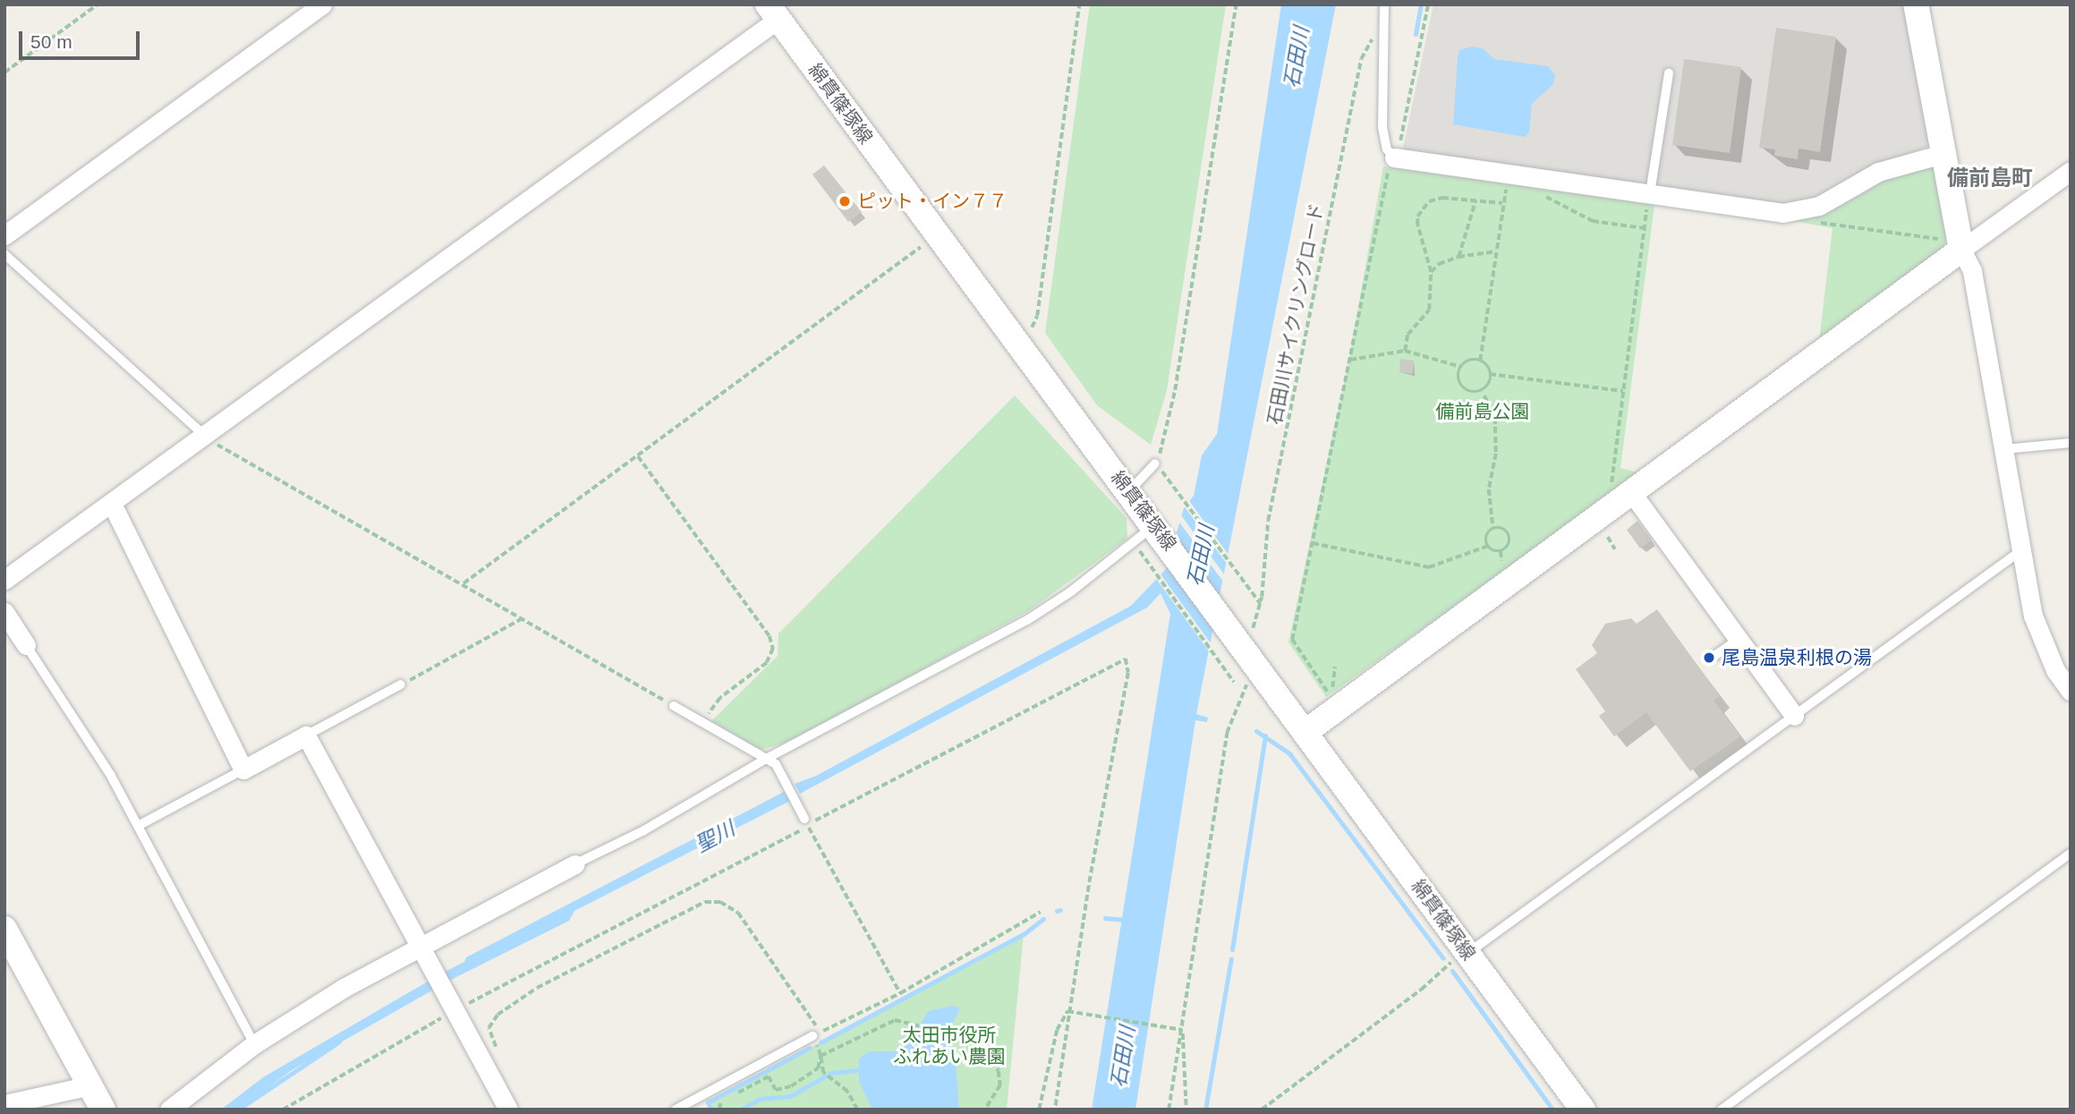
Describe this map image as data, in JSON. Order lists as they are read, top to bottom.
{
  "streets": {
    "main road": ["綿貫篠塚線"],
    "path": ["石田川サイクリングロード"]
  },
  "crossings": [
    ["綿貫篠塚線", "石田川サイクリングロード"]
  ],
  "districts": ["備前島町"],
  "water": ["石田川", "聖川"],
  "parks": ["備前島公園", "太田市役所 ふれあい農園"],
  "places": ["ピット・イン７７", "尾島温泉利根の湯"],
  "scale_bar": "50 m"
}
